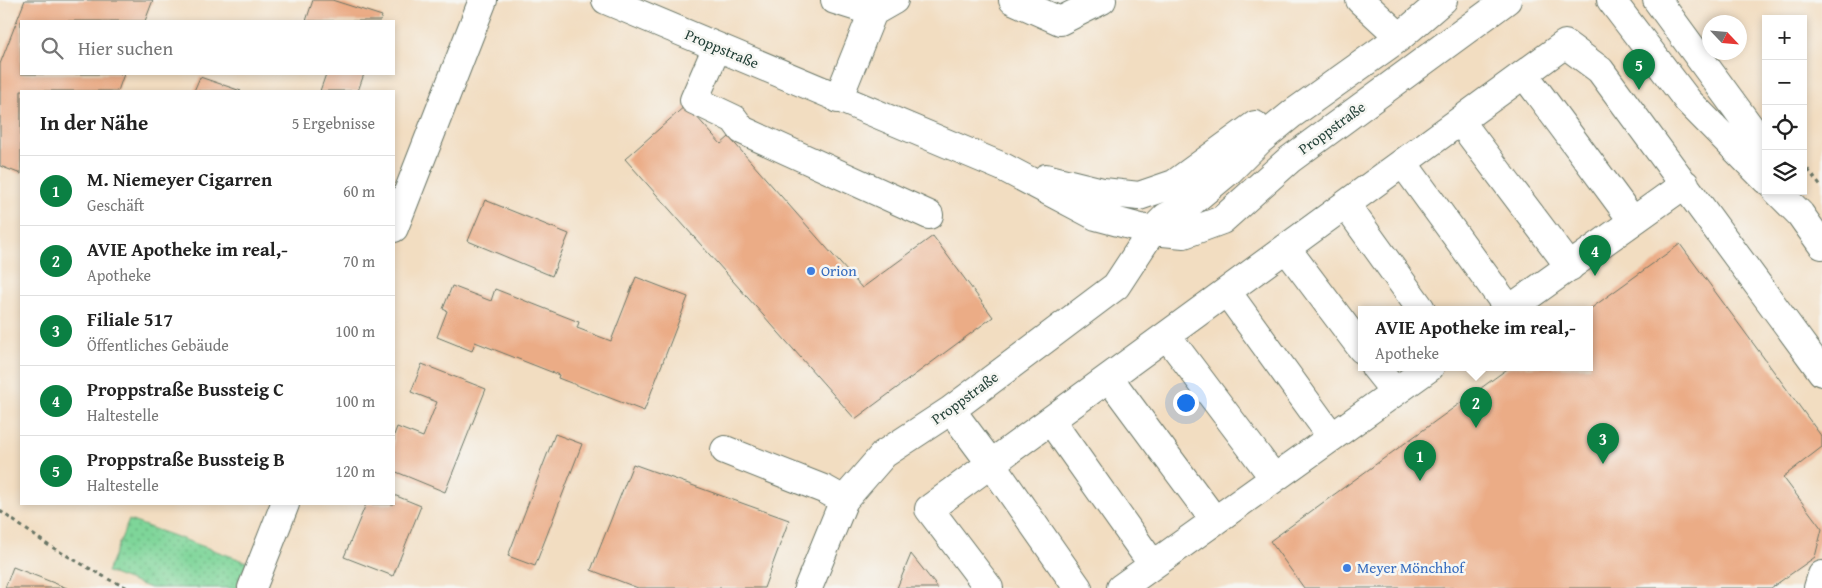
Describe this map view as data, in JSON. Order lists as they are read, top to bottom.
{
  "streets": {
    "street": ["Proppstraße"]
  },
  "places": ["Orion", "Meyer Mönchhof"],
  "north": "bottom right",
  "page": {
    "map_buttons": ["+", "−"],
    "search": "Hier suchen",
    "pins": [
      "5",
      "4",
      "2",
      "3",
      "1"
    ],
    "heading": ["In der Nähe", "5 Ergebnisse"],
    "list": [
      {
        "mark": "1",
        "name": "M. Niemeyer Cigarren",
        "note": "Geschäft",
        "value": "60 m"
      },
      {
        "mark": "2",
        "name": "AVIE Apotheke im real,-",
        "note": "Apotheke",
        "value": "70 m"
      },
      {
        "mark": "3",
        "name": "Filiale 517",
        "note": "Öffentliches Gebäude",
        "value": "100 m"
      },
      {
        "mark": "4",
        "name": "Proppstraße Bussteig C",
        "note": "Haltestelle",
        "value": "100 m"
      },
      {
        "mark": "5",
        "name": "Proppstraße Bussteig B",
        "note": "Haltestelle",
        "value": "120 m"
      }
    ],
    "popup": ["AVIE Apotheke im real,-", "Apotheke"]
  }
}
